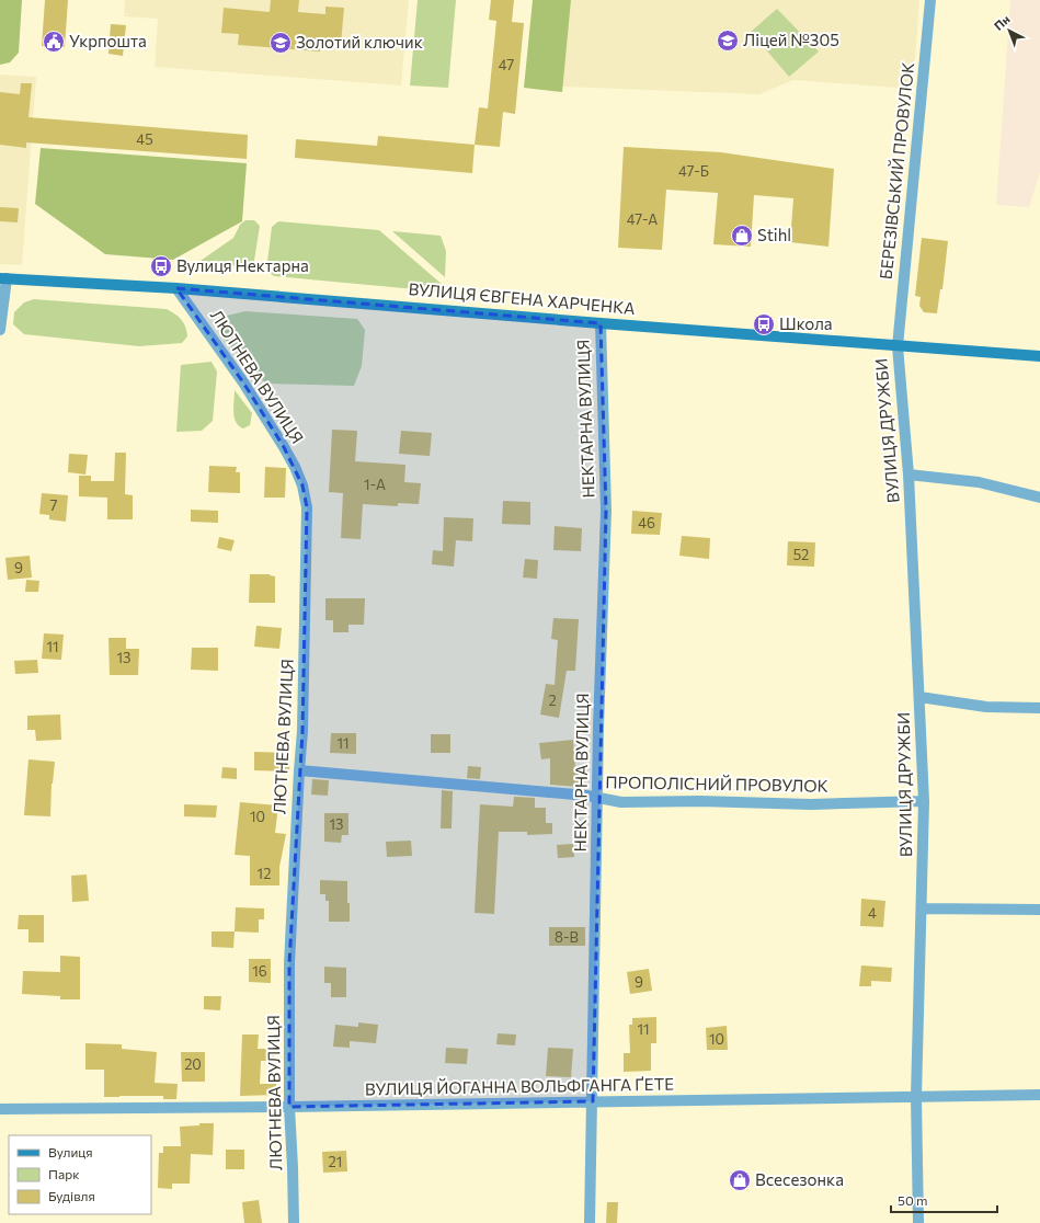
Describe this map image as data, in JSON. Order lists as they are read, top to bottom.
{
  "streets": {
    "main road": ["ВУЛИЦЯ ЄВГЕНА ХАРЧЕНКА"],
    "street": [
      "БЕРЕЗІВСЬКИЙ ПРОВУЛОК",
      "ЛЮТНЕВА ВУЛИЦЯ",
      "НЕКТАРНА ВУЛИЦЯ",
      "ВУЛИЦЯ ДРУЖБИ",
      "ПРОПОЛІСНИЙ ПРОВУЛОК",
      "ВУЛИЦЯ ЙОГАННА ВОЛЬФГАНГА ҐЕТЕ"
    ]
  },
  "crossings": [
    ["БЕРЕЗІВСЬКИЙ ПРОВУЛОК", "ВУЛИЦЯ ЄВГЕНА ХАРЧЕНКА"],
    ["БЕРЕЗІВСЬКИЙ ПРОВУЛОК", "ВУЛИЦЯ ДРУЖБИ"],
    ["ВУЛИЦЯ ЄВГЕНА ХАРЧЕНКА", "ЛЮТНЕВА ВУЛИЦЯ"],
    ["ВУЛИЦЯ ЄВГЕНА ХАРЧЕНКА", "НЕКТАРНА ВУЛИЦЯ"],
    ["ВУЛИЦЯ ЄВГЕНА ХАРЧЕНКА", "ВУЛИЦЯ ДРУЖБИ"],
    ["ЛЮТНЕВА ВУЛИЦЯ", "ПРОПОЛІСНИЙ ПРОВУЛОК"],
    ["ЛЮТНЕВА ВУЛИЦЯ", "ВУЛИЦЯ ЙОГАННА ВОЛЬФГАНГА ҐЕТЕ"],
    ["НЕКТАРНА ВУЛИЦЯ", "ПРОПОЛІСНИЙ ПРОВУЛОК"],
    ["НЕКТАРНА ВУЛИЦЯ", "ВУЛИЦЯ ЙОГАННА ВОЛЬФГАНГА ҐЕТЕ"],
    ["ВУЛИЦЯ ДРУЖБИ", "ПРОПОЛІСНИЙ ПРОВУЛОК"],
    ["ВУЛИЦЯ ДРУЖБИ", "ВУЛИЦЯ ЙОГАННА ВОЛЬФГАНГА ҐЕТЕ"]
  ],
  "places": {
    "school or university": ["Ліцей №305", "Золотий ключик"],
    "public building": ["Укрпошта"],
    "shop": ["Stihl", "Всесезонка"],
    "bus stop": ["Вулиця Нектарна", "Школа"]
  },
  "house_numbers": [
    "47",
    "45",
    "47-Б",
    "47-А",
    "1-А",
    "7",
    "46",
    "52",
    "9",
    "11",
    "13",
    "2",
    "11",
    "10",
    "13",
    "12",
    "4",
    "8-В",
    "16",
    "9",
    "11",
    "10",
    "20",
    "21"
  ],
  "legend": ["Вулиця", "Парк", "Будівля"],
  "scale_bar": "50 m",
  "north": "top left"
}
